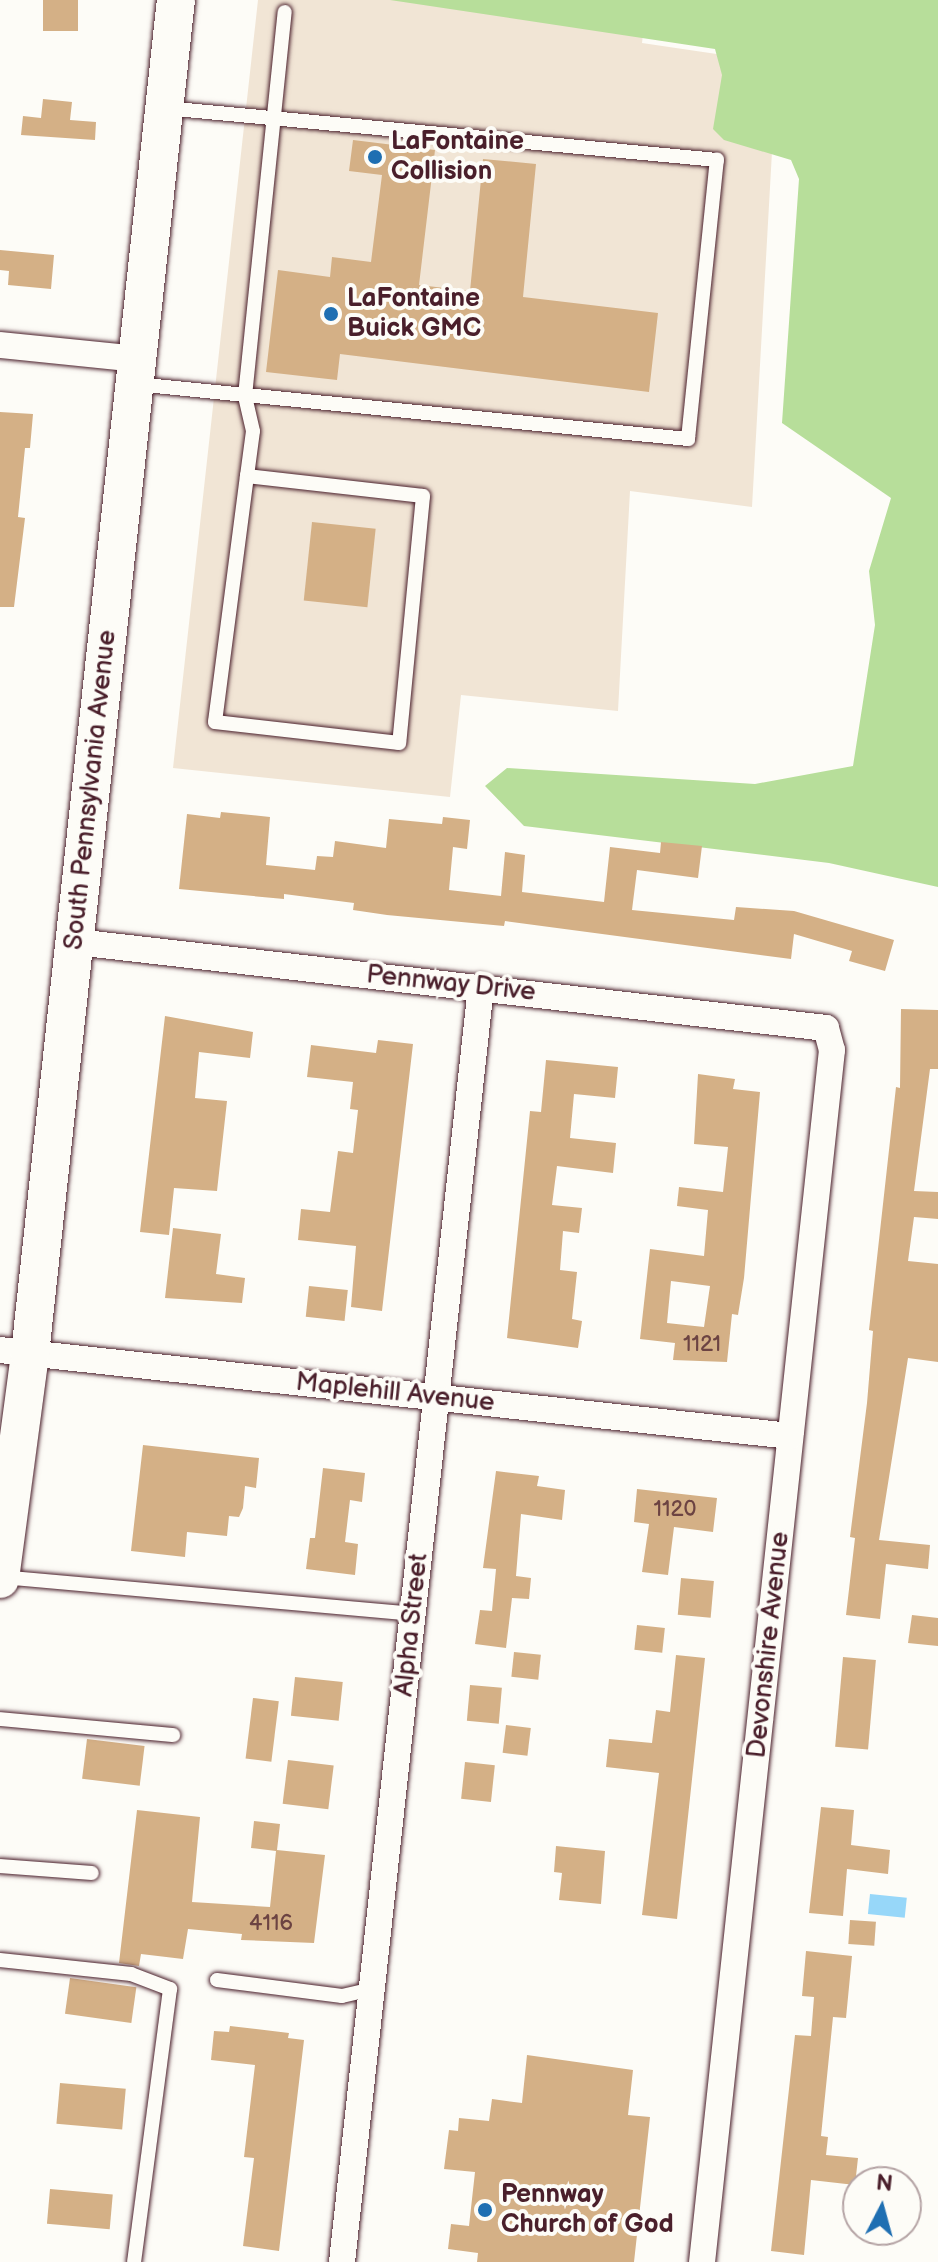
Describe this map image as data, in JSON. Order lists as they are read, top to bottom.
{
  "streets": {
    "main road": ["South Pennsylvania Avenue"],
    "street": [
      "Pennway Drive",
      "Maplehill Avenue",
      "Alpha Street",
      "Devonshire Avenue"
    ]
  },
  "crossings": [
    ["South Pennsylvania Avenue", "Pennway Drive"],
    ["South Pennsylvania Avenue", "Maplehill Avenue"],
    ["Pennway Drive", "Alpha Street"],
    ["Pennway Drive", "Devonshire Avenue"],
    ["Maplehill Avenue", "Alpha Street"],
    ["Maplehill Avenue", "Devonshire Avenue"]
  ],
  "places": ["LaFontaine Collision", "LaFontaine Buick GMC", "Pennway Church of God"],
  "house_numbers": ["1121", "1120", "4116"],
  "north": "top"
}
